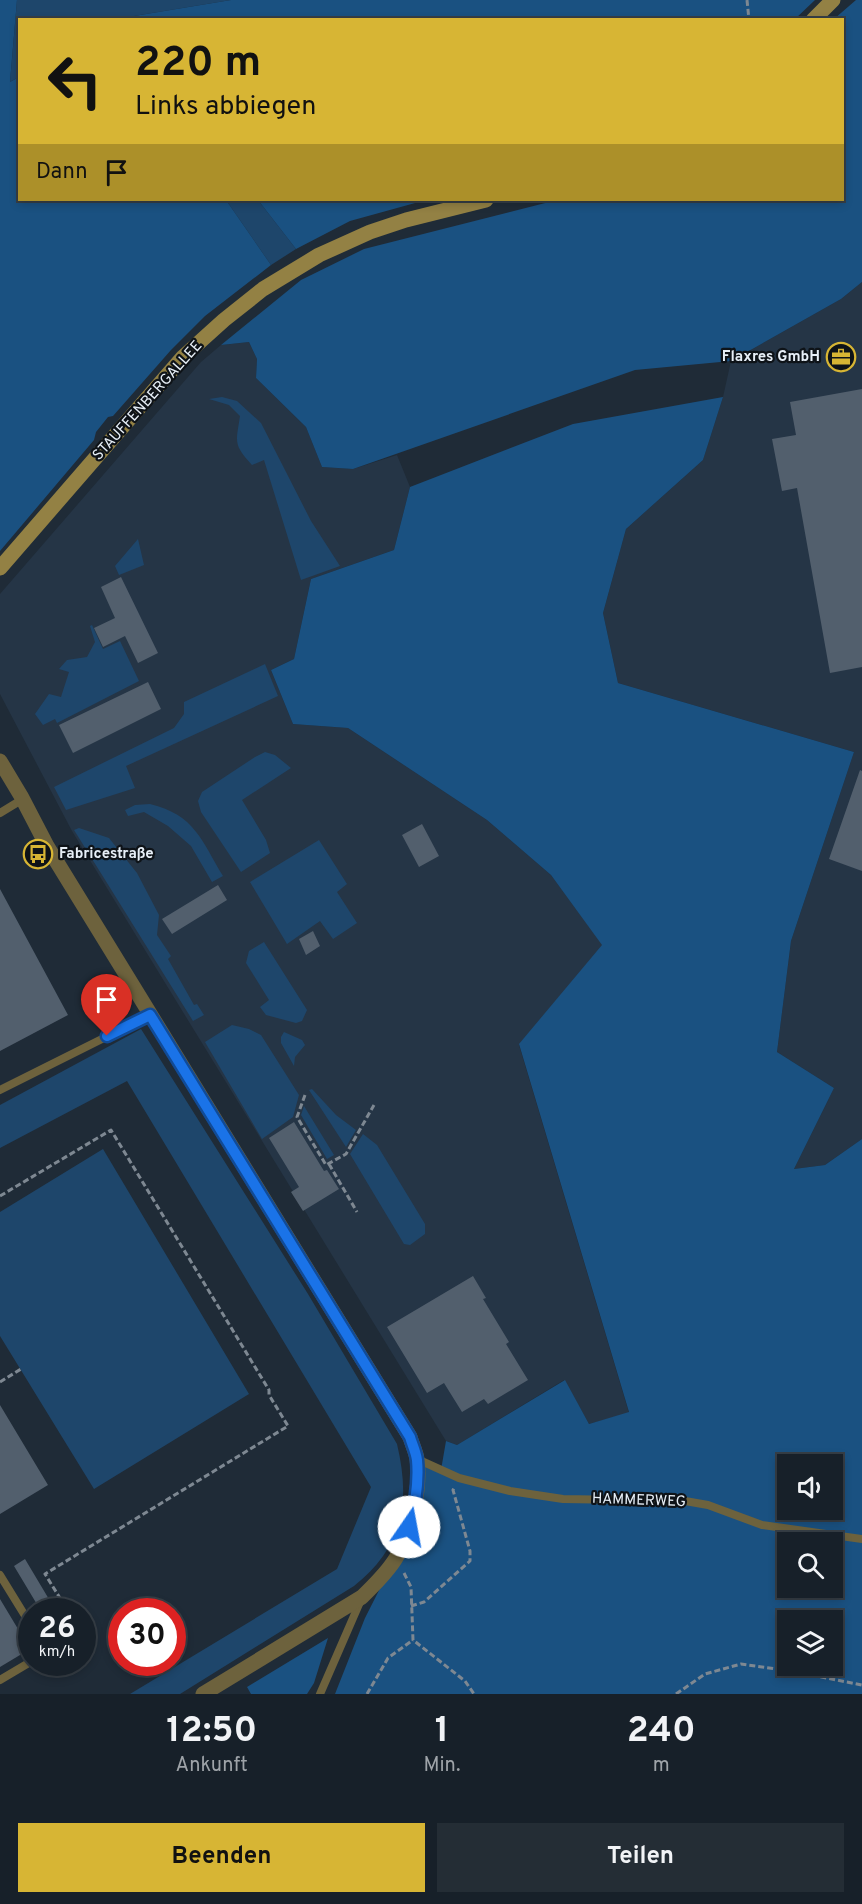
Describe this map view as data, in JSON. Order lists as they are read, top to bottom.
{
  "streets": {
    "main road": ["STAUFFENBERGALLEE"],
    "lane": ["HAMMERWEG"]
  },
  "places": {
    "office": ["Flaxres GmbH"],
    "bus stop": ["Fabricestraße"]
  },
  "page": {
    "turn": ["220 m", "Links abbiegen"],
    "then": "Dann",
    "speed": "26 km/h",
    "limit": "30",
    "eta": [
      "12:50",
      "Ankunft",
      "1",
      "Min.",
      "240",
      "m"
    ],
    "buttons": ["Beenden", "Teilen"]
  }
}
